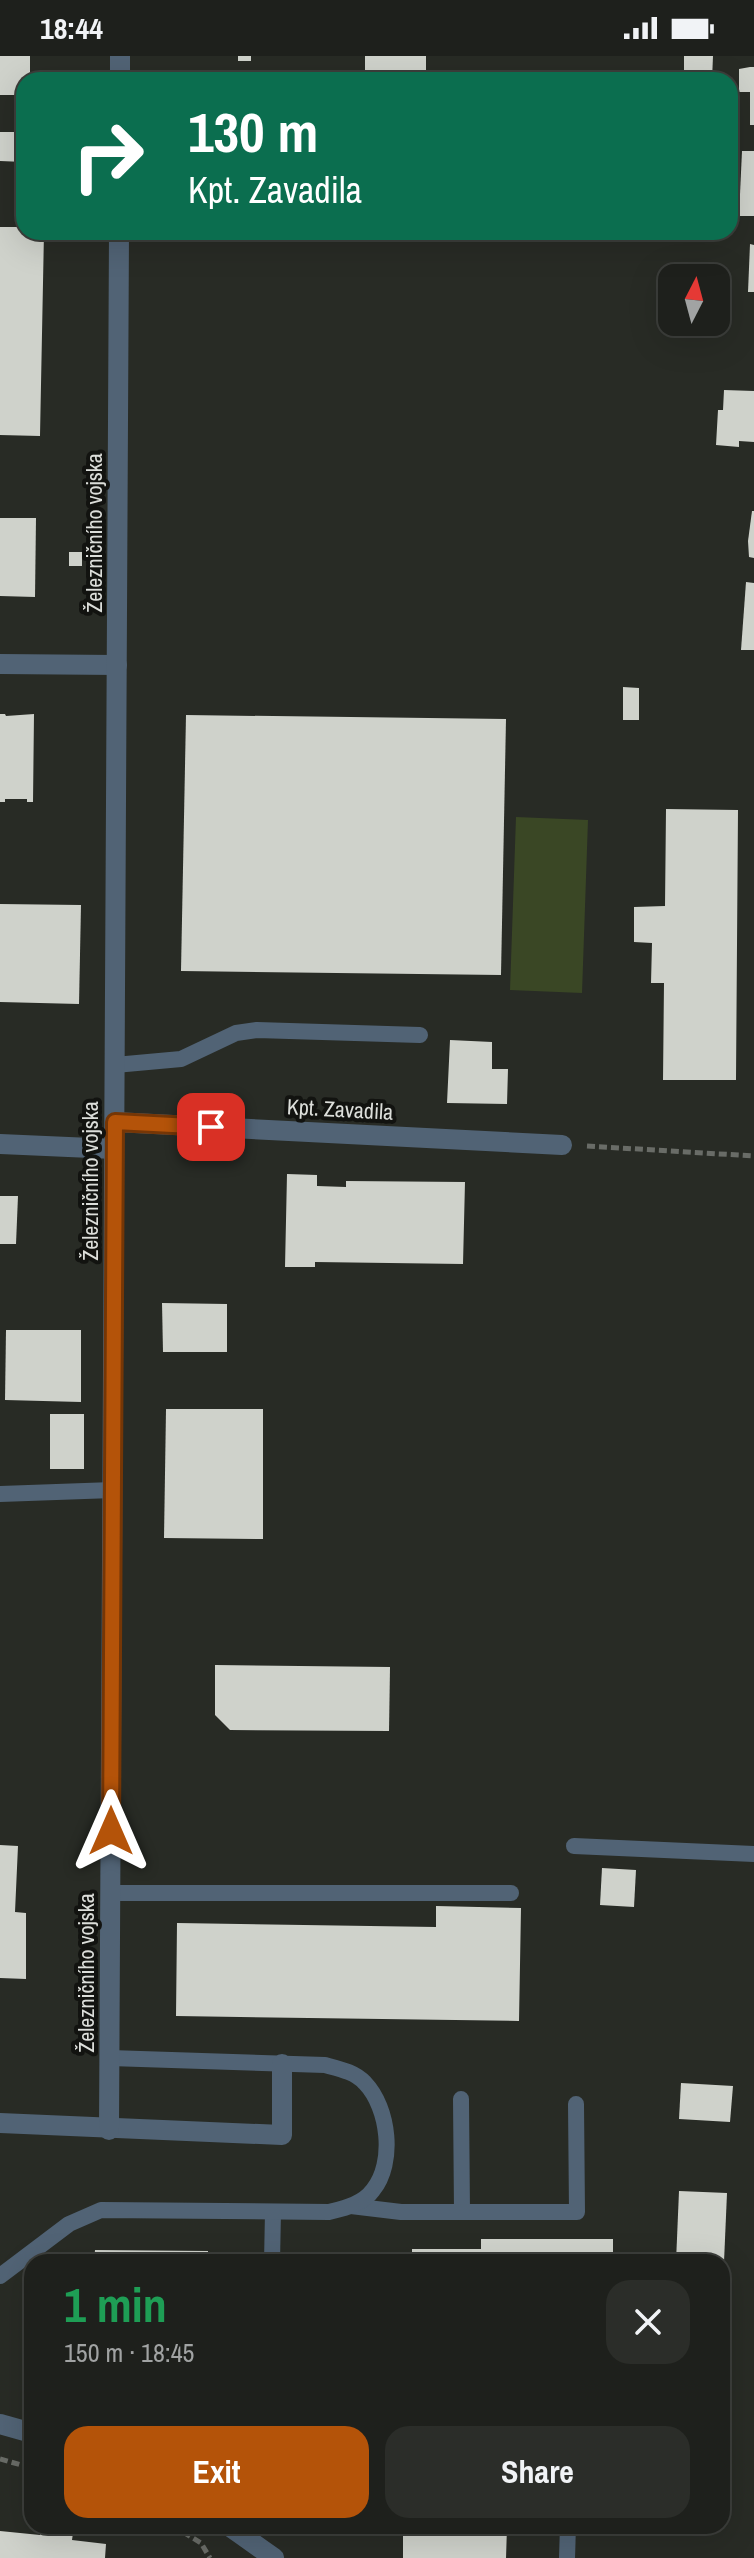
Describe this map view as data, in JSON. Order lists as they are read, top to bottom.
{
  "streets": {
    "street": ["Železničního vojska", "Kpt. Zavadila"]
  },
  "crossings": [
    ["Železničního vojska", "Kpt. Zavadila"]
  ],
  "north": "top",
  "page": {
    "status": "18:44",
    "turn": ["130 m", "Kpt. Zavadila"],
    "heading": ["1 min", "150 m · 18:45"],
    "buttons": ["Exit", "Share"]
  }
}
